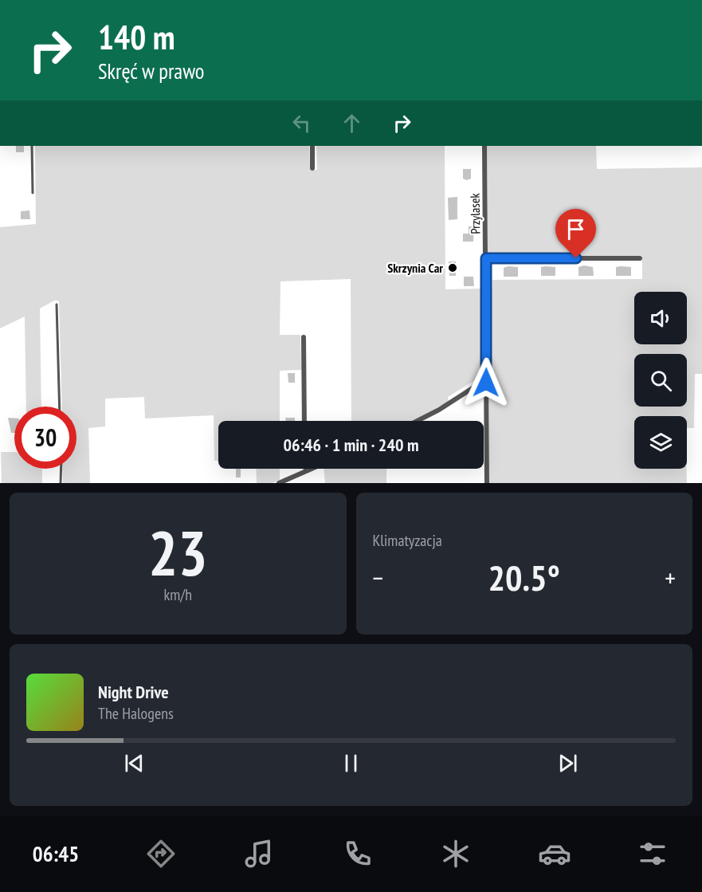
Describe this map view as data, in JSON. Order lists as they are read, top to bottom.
{
  "streets": {
    "street": ["Przylasek"]
  },
  "places": ["Skrzynia Car"],
  "page": {
    "turn": ["140 m", "Skręć w prawo"],
    "limit": "30",
    "trip": "06:46 · 1 min · 240 m",
    "tile": [
      ["23", "km/h"],
      "Klimatyzacja"
    ],
    "heat": ["−", "20.5°", "+"],
    "song": ["Night Drive", "The Halogens"],
    "tabs": "06:45"
  }
}
